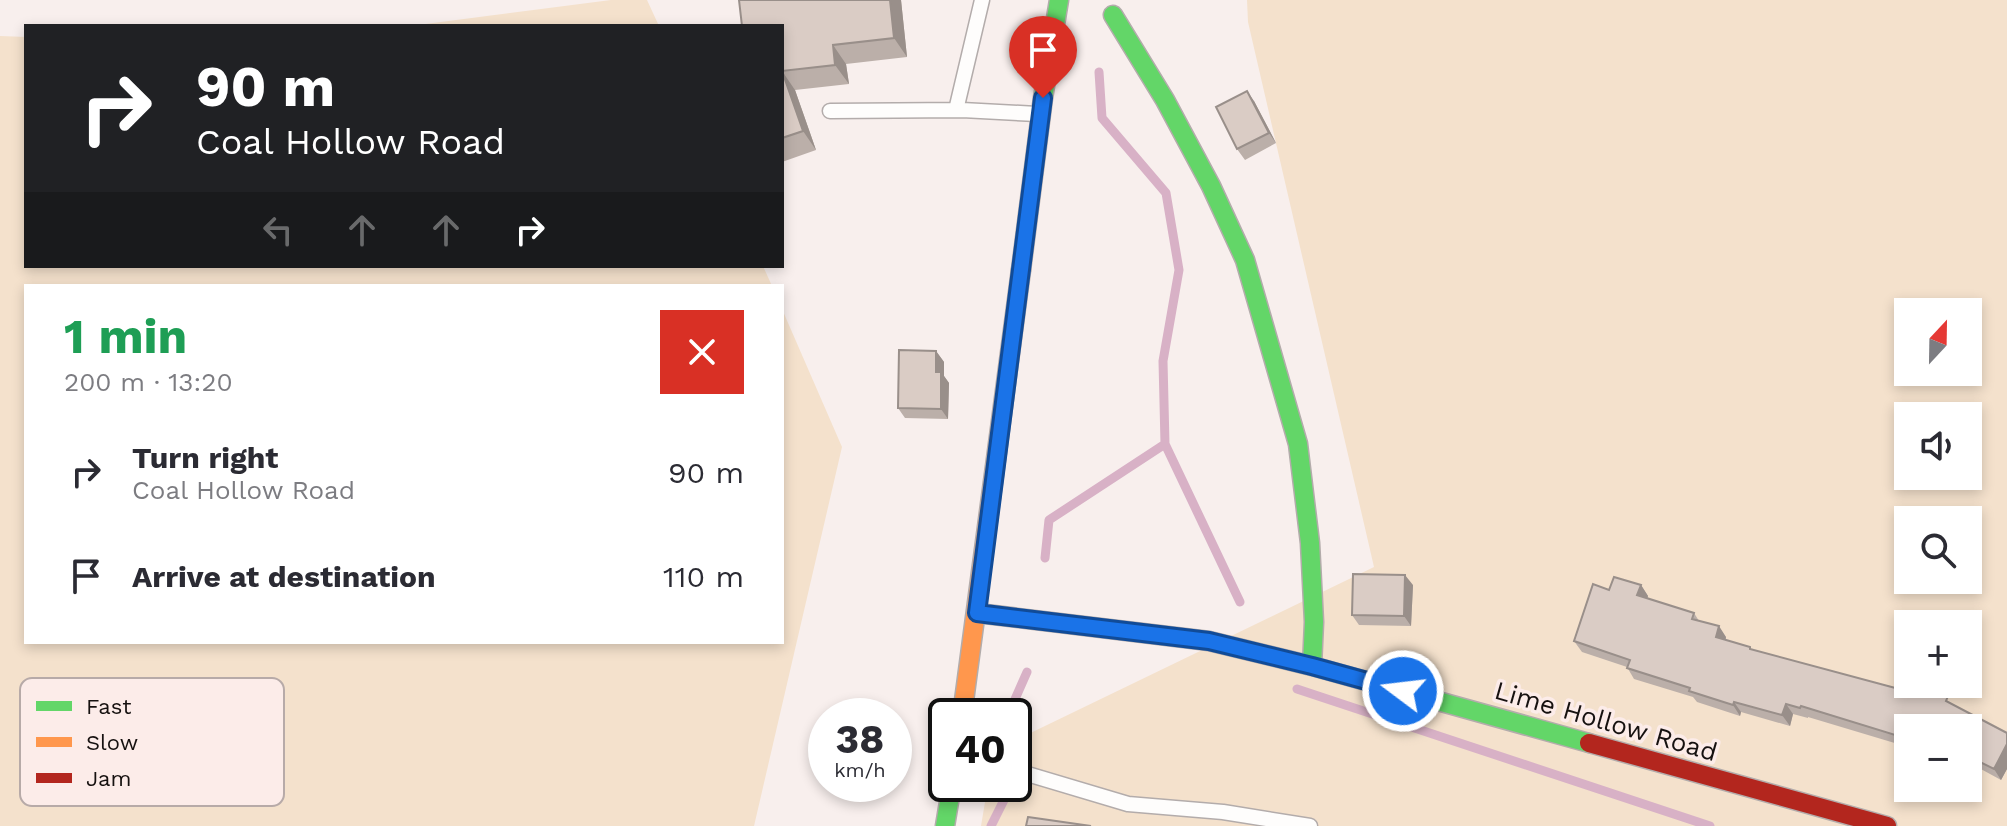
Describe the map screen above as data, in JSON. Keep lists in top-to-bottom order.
{
  "streets": {
    "street": ["Lime Hollow Road"]
  },
  "legend": ["Fast", "Slow", "Jam"],
  "north": "top",
  "page": {
    "turn": ["90 m", "Coal Hollow Road"],
    "heading": ["1 min", "200 m · 13:20"],
    "map_buttons": ["+", "−"],
    "list": [
      {
        "name": "Turn right",
        "note": "Coal Hollow Road",
        "value": "90 m"
      },
      {
        "name": "Arrive at destination",
        "value": "110 m"
      }
    ],
    "speed": "38 km/h",
    "limit": "40"
  }
}
